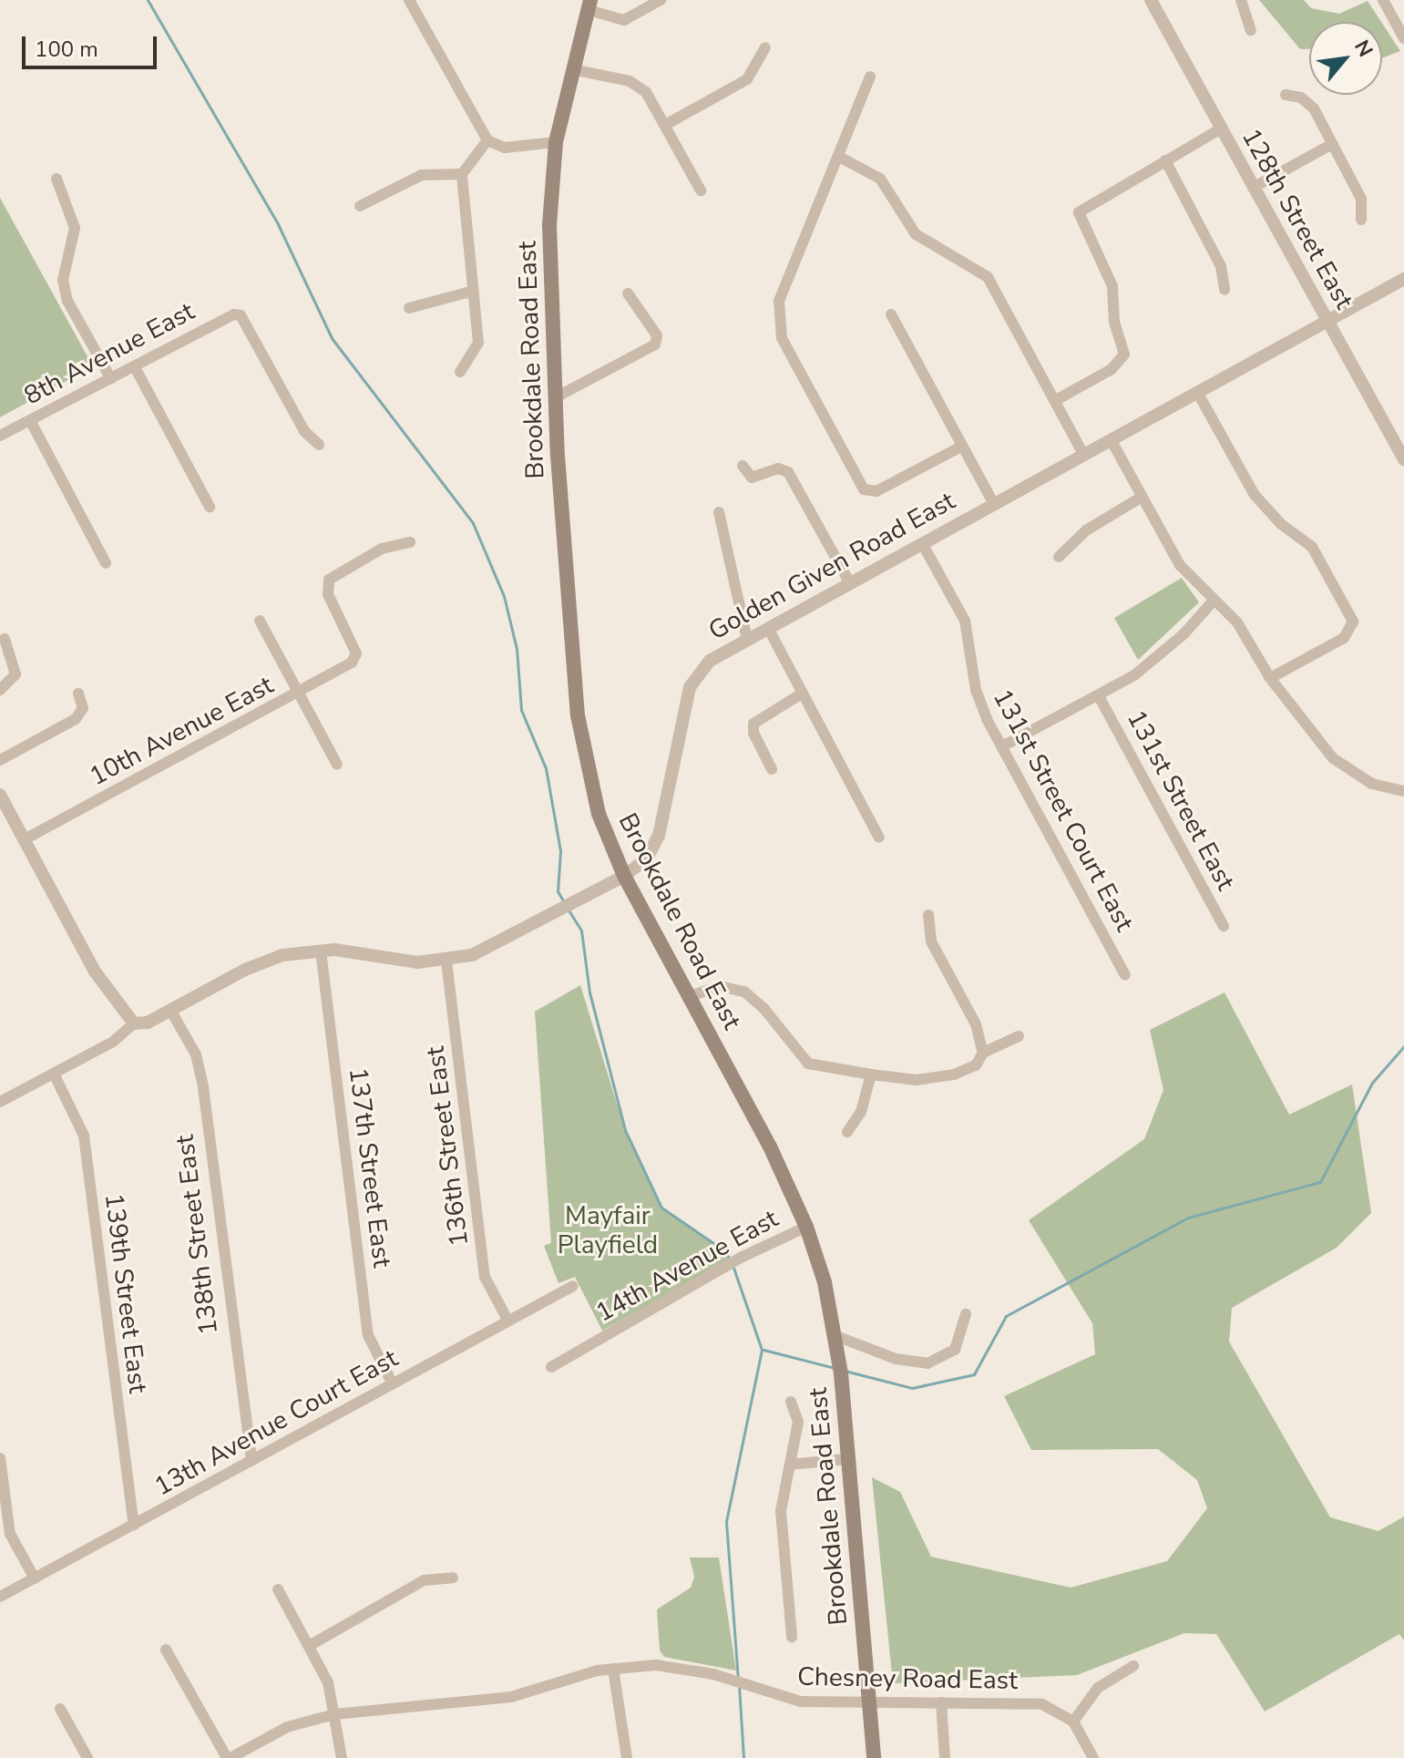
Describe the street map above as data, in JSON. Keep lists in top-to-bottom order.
{
  "streets": {
    "main road": ["Brookdale Road East"],
    "street": [
      "128th Street East",
      "8th Avenue East",
      "Golden Given Road East",
      "10th Avenue East",
      "131st Street East",
      "131st Street Court East",
      "136th Street East",
      "137th Street East",
      "138th Street East",
      "14th Avenue East",
      "139th Street East",
      "13th Avenue Court East",
      "Chesney Road East"
    ]
  },
  "crossings": [
    ["128th Street East", "Golden Given Road East"],
    ["Brookdale Road East", "Golden Given Road East"],
    ["Brookdale Road East", "14th Avenue East"],
    ["Brookdale Road East", "Chesney Road East"],
    ["Golden Given Road East", "131st Street Court East"],
    ["Golden Given Road East", "136th Street East"],
    ["Golden Given Road East", "137th Street East"],
    ["Golden Given Road East", "138th Street East"],
    ["Golden Given Road East", "139th Street East"],
    ["136th Street East", "13th Avenue Court East"],
    ["137th Street East", "13th Avenue Court East"],
    ["138th Street East", "13th Avenue Court East"],
    ["139th Street East", "13th Avenue Court East"]
  ],
  "parks": ["Mayfair Playfield"],
  "scale_bar": "100 m",
  "north": "top right"
}
